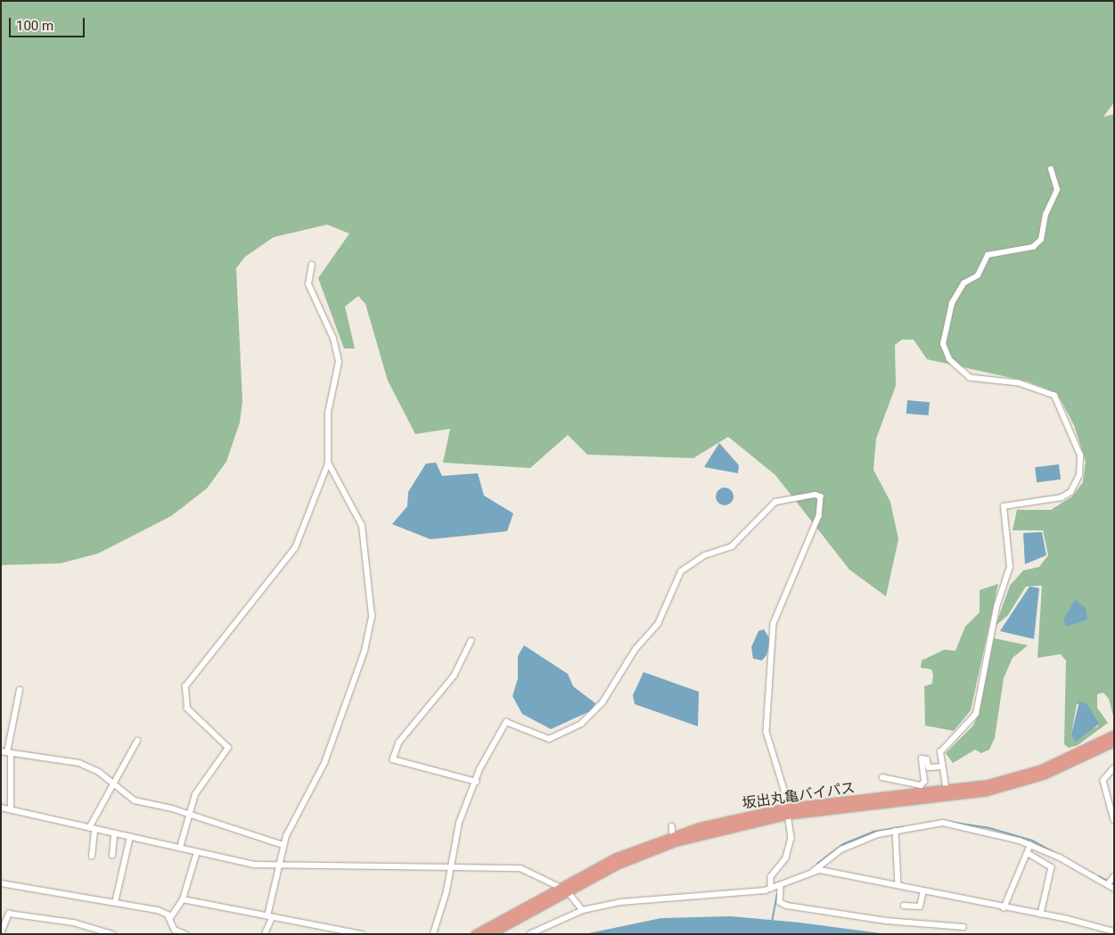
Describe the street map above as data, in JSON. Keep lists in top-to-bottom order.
{
  "streets": {
    "highway": ["坂出丸亀バイパス"]
  },
  "scale_bar": "100 m"
}
